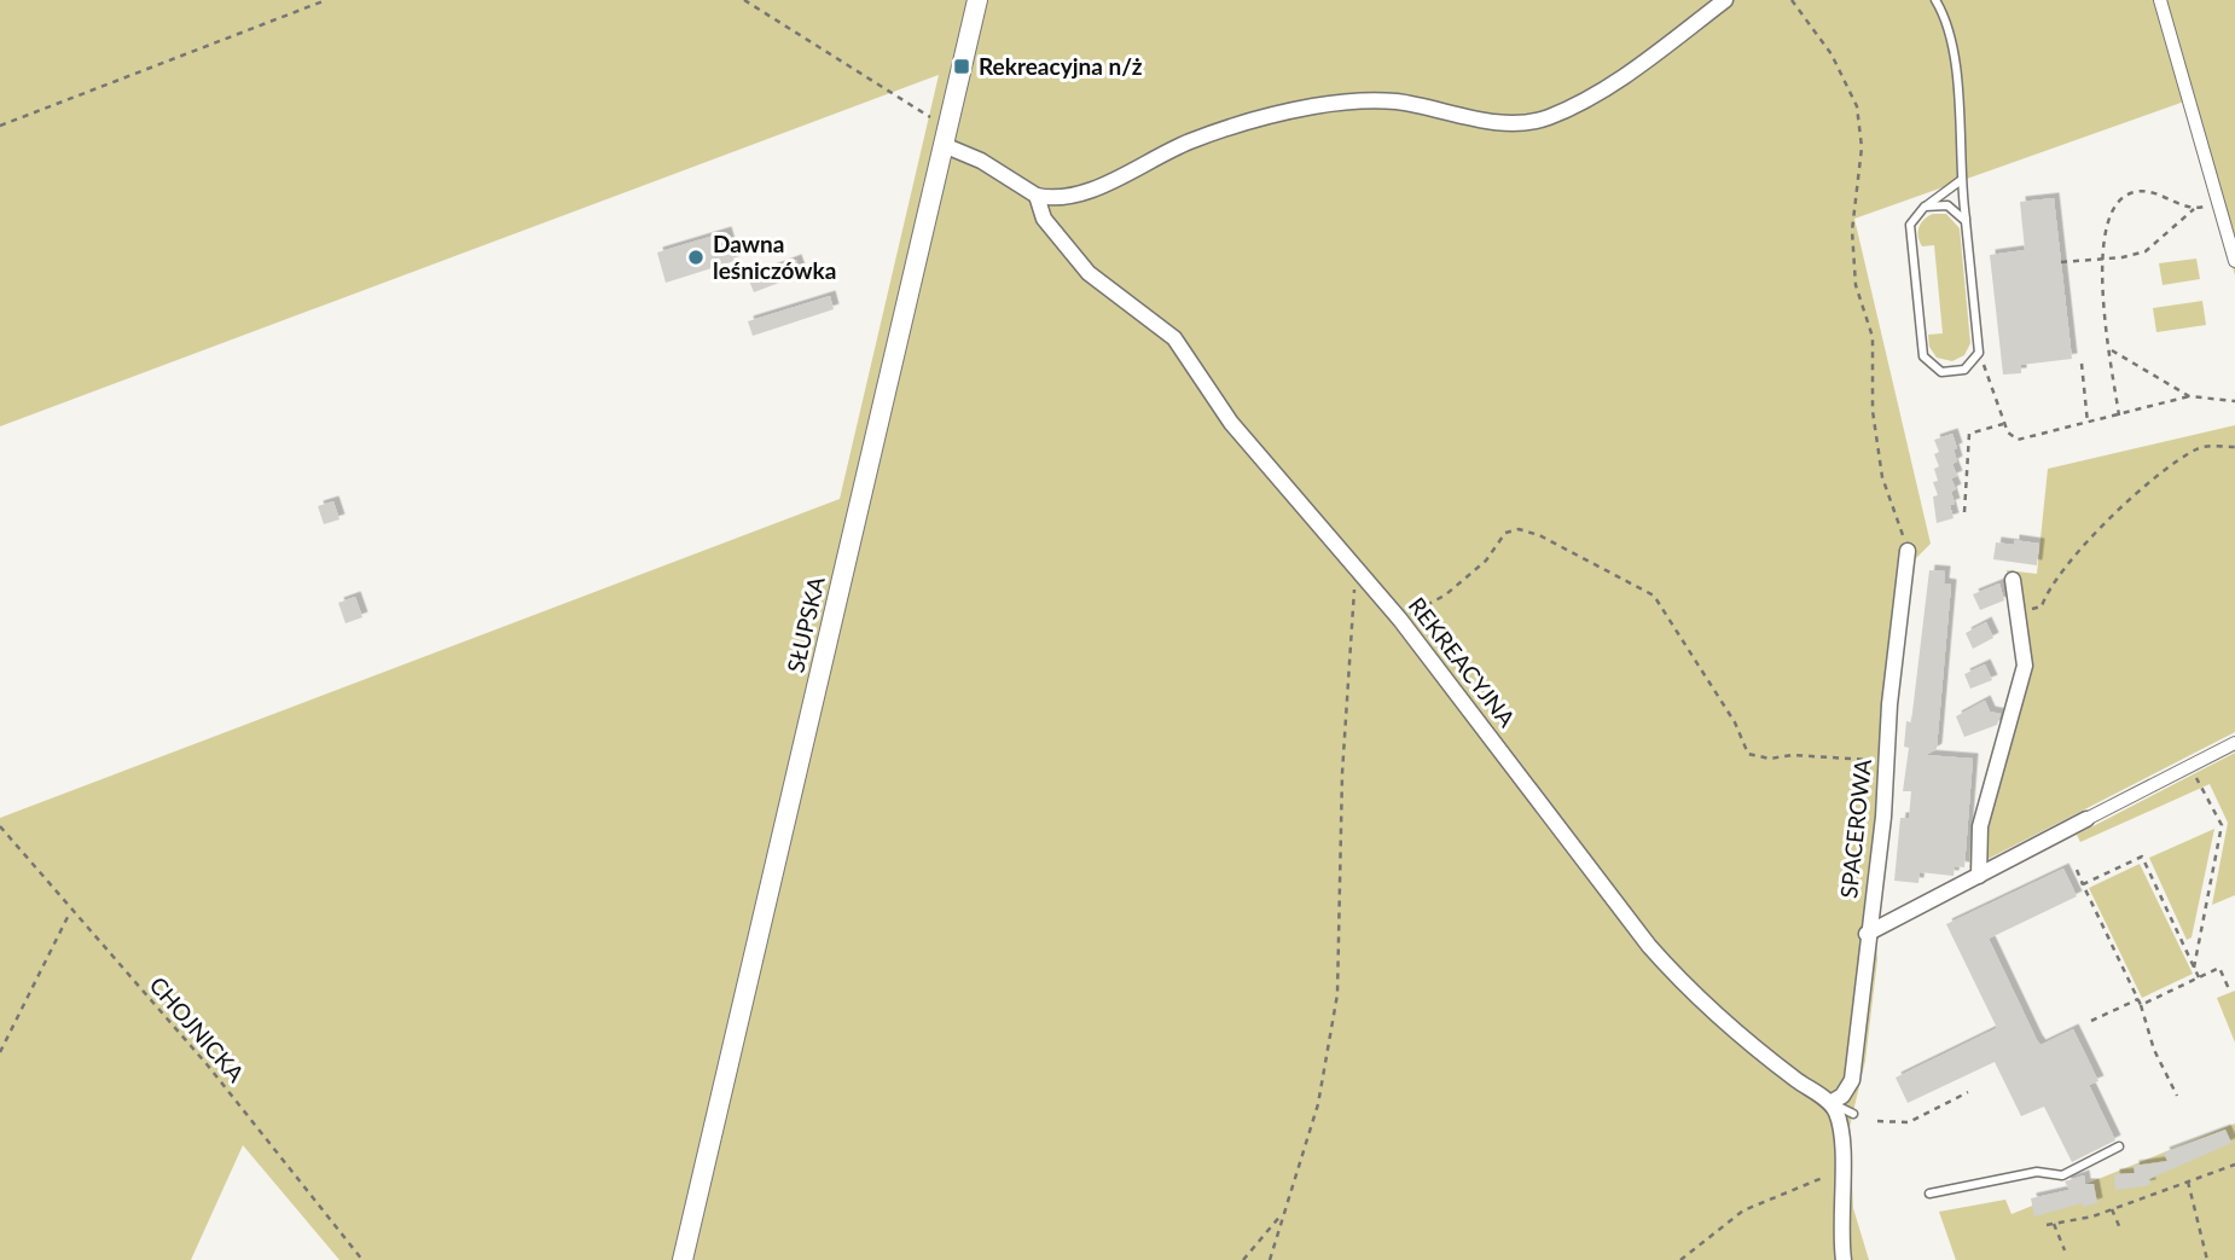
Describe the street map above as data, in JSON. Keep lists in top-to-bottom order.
{
  "streets": {
    "street": ["SŁUPSKA", "REKREACYJNA", "SPACEROWA"],
    "path": ["CHOJNICKA"]
  },
  "crossings": [
    ["REKREACYJNA", "SPACEROWA"]
  ],
  "places": {
    "transit": ["Rekreacyjna n/ż"],
    "other": ["Dawna leśniczówka"]
  }
}
